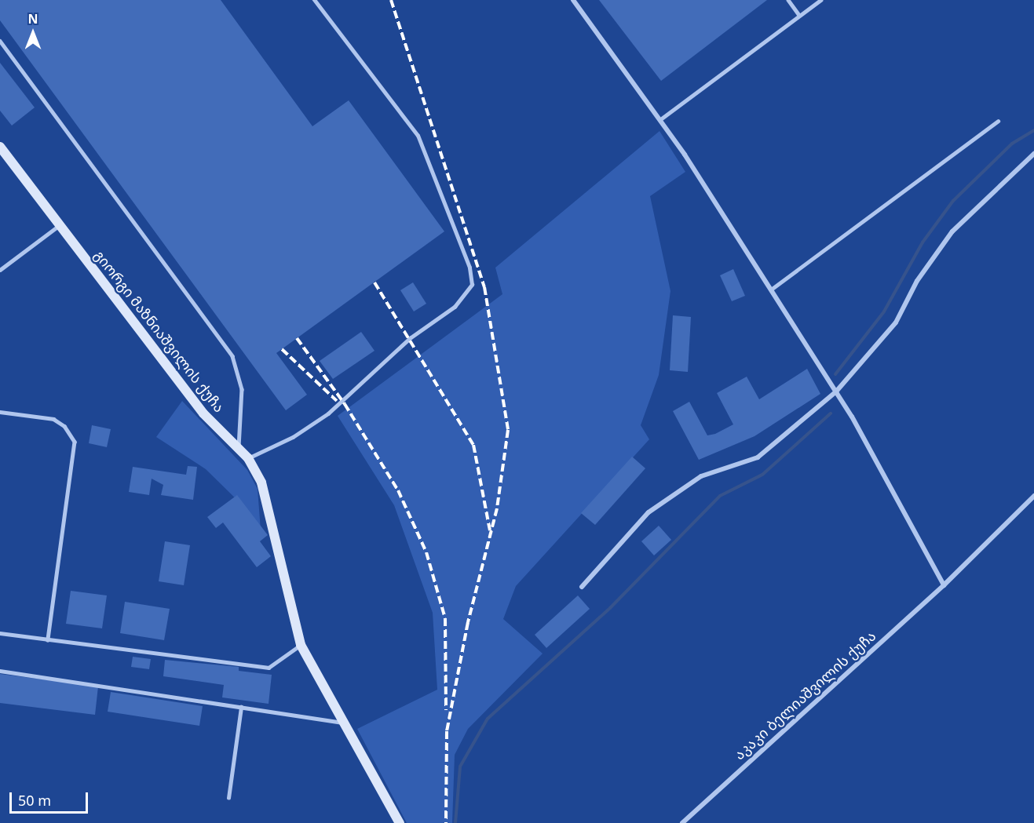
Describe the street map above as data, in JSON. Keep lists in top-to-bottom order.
{
  "streets": {
    "street": ["გიორგი მაზნიაშვილის ქუჩა", "აკაკი ბელიაშვილის ქუჩა"]
  },
  "scale_bar": "50 m",
  "north": "top"
}
